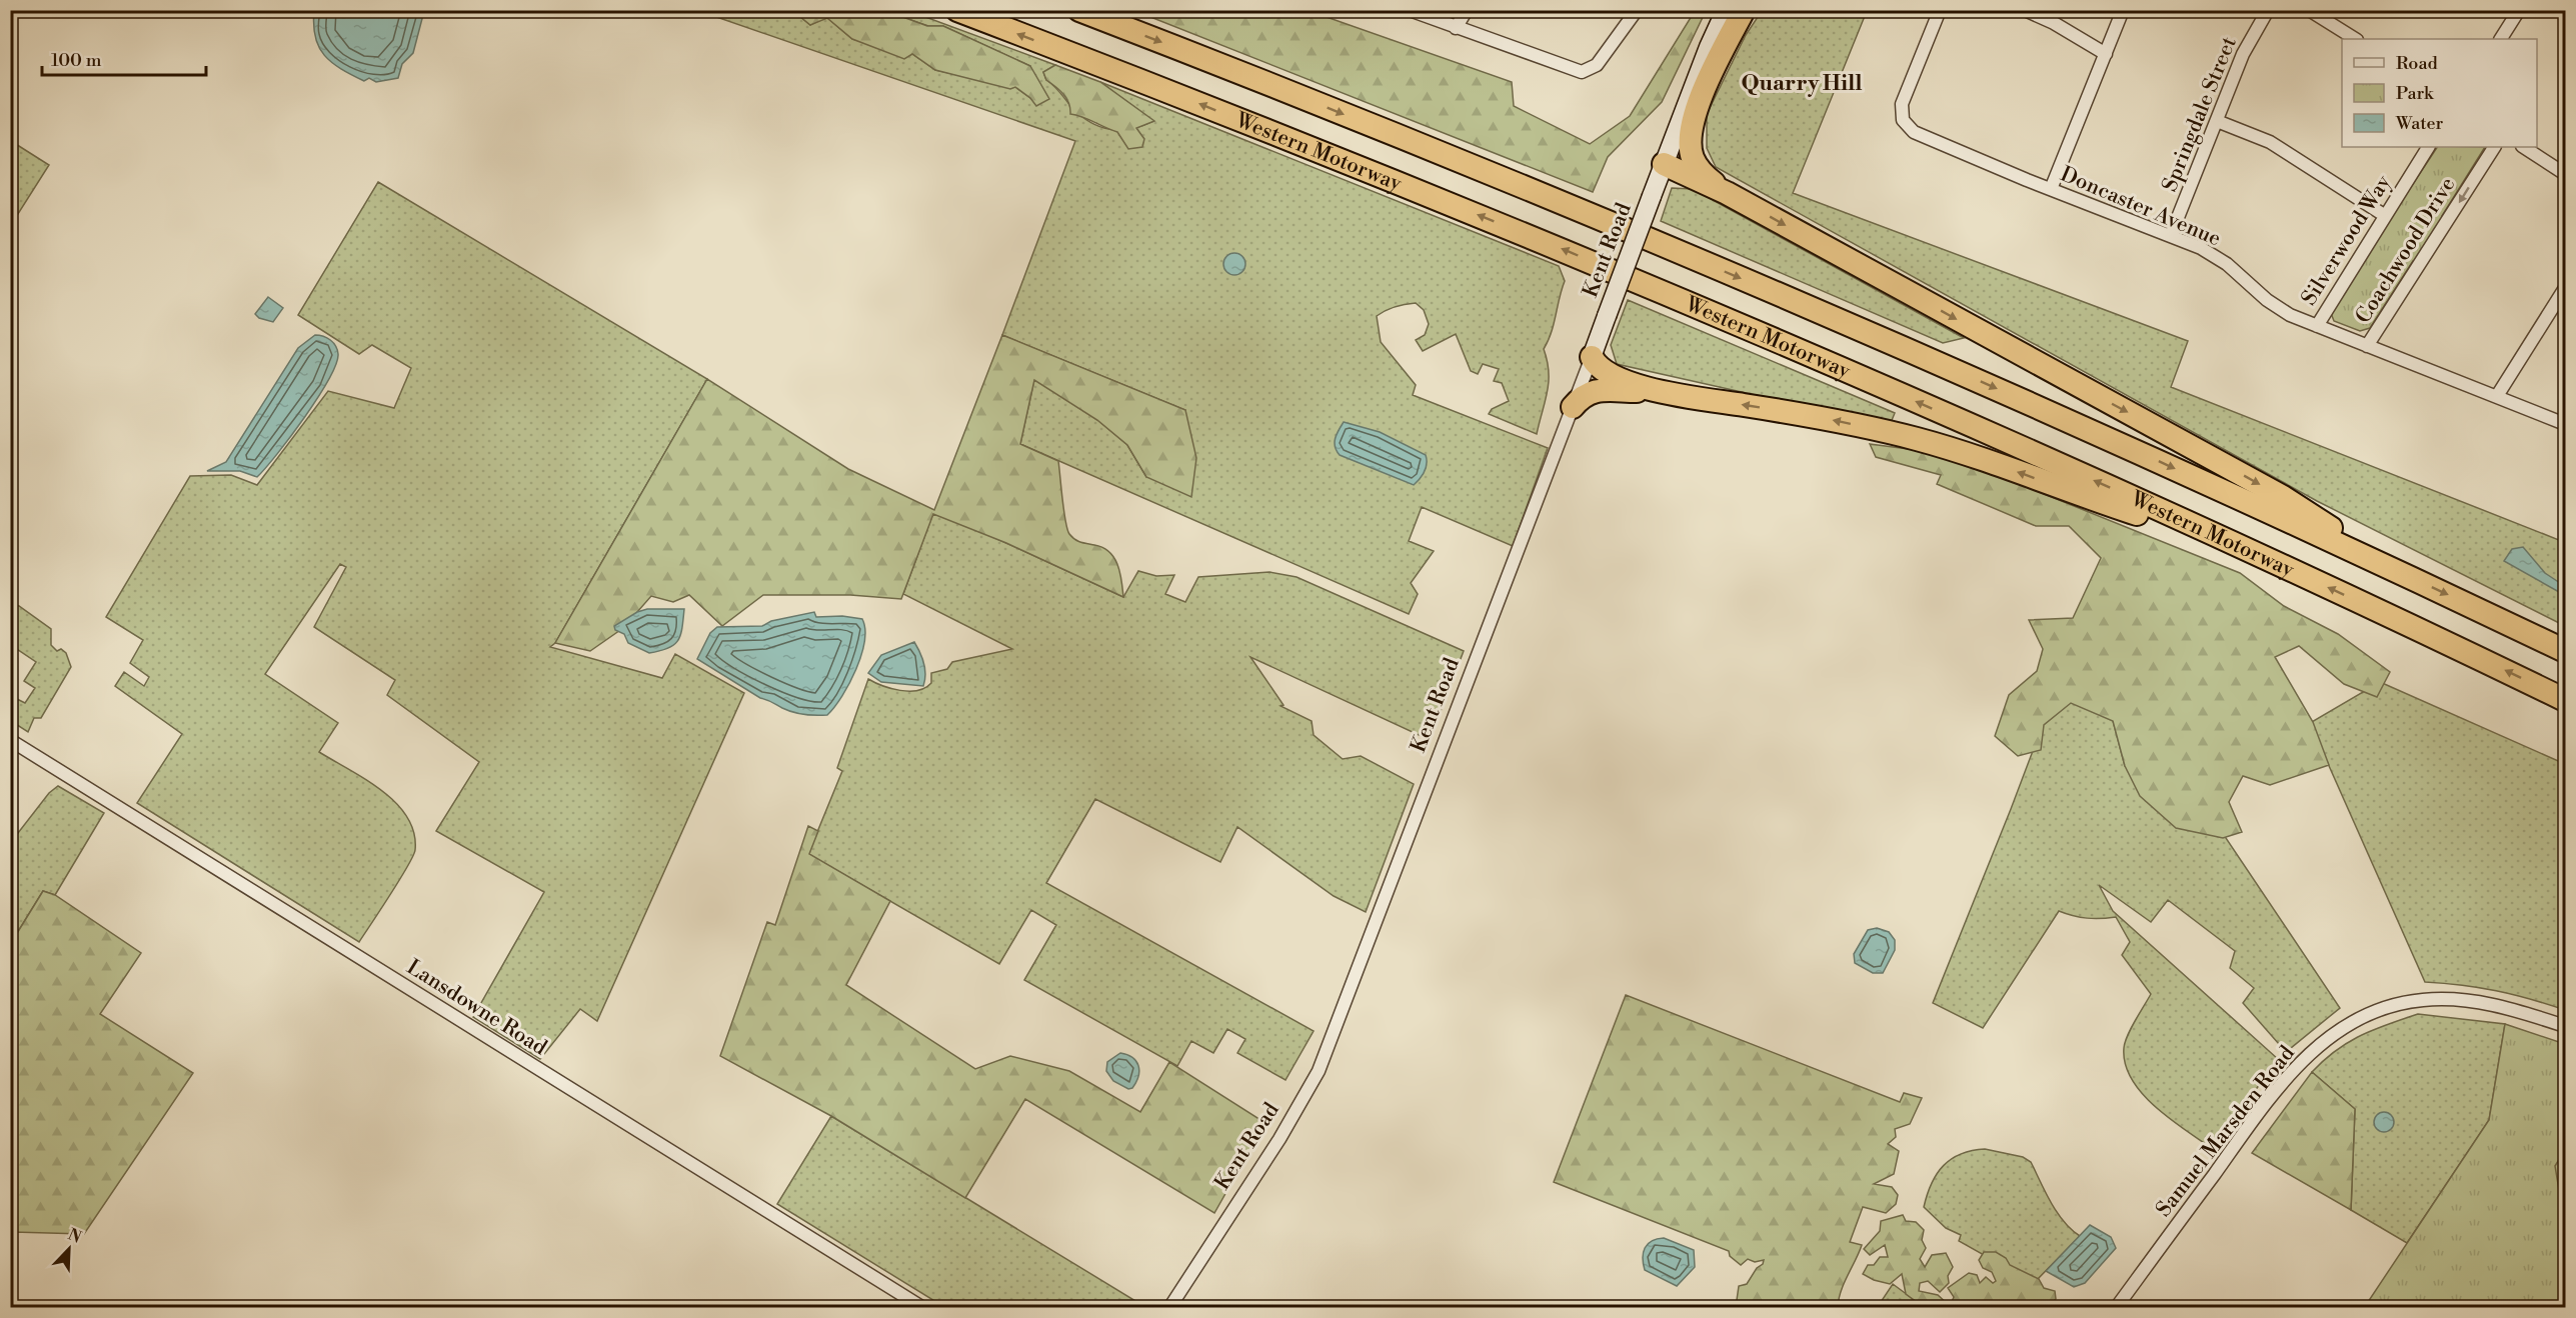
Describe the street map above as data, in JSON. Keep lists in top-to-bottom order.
{
  "streets": {
    "highway": ["Western Motorway"],
    "main road": ["Kent Road"],
    "street": [
      "Springdale Street",
      "Doncaster Avenue",
      "Silverwood Way",
      "Coachwood Drive",
      "Lansdowne Road",
      "Samuel Marsden Road"
    ]
  },
  "crossings": [
    ["Springdale Street", "Doncaster Avenue"],
    ["Doncaster Avenue", "Silverwood Way"],
    ["Doncaster Avenue", "Coachwood Drive"]
  ],
  "one_way": ["Coachwood Drive"],
  "districts": ["Quarry Hill"],
  "legend": ["Road", "Park", "Water"],
  "scale_bar": "100 m",
  "north": "top right"
}
